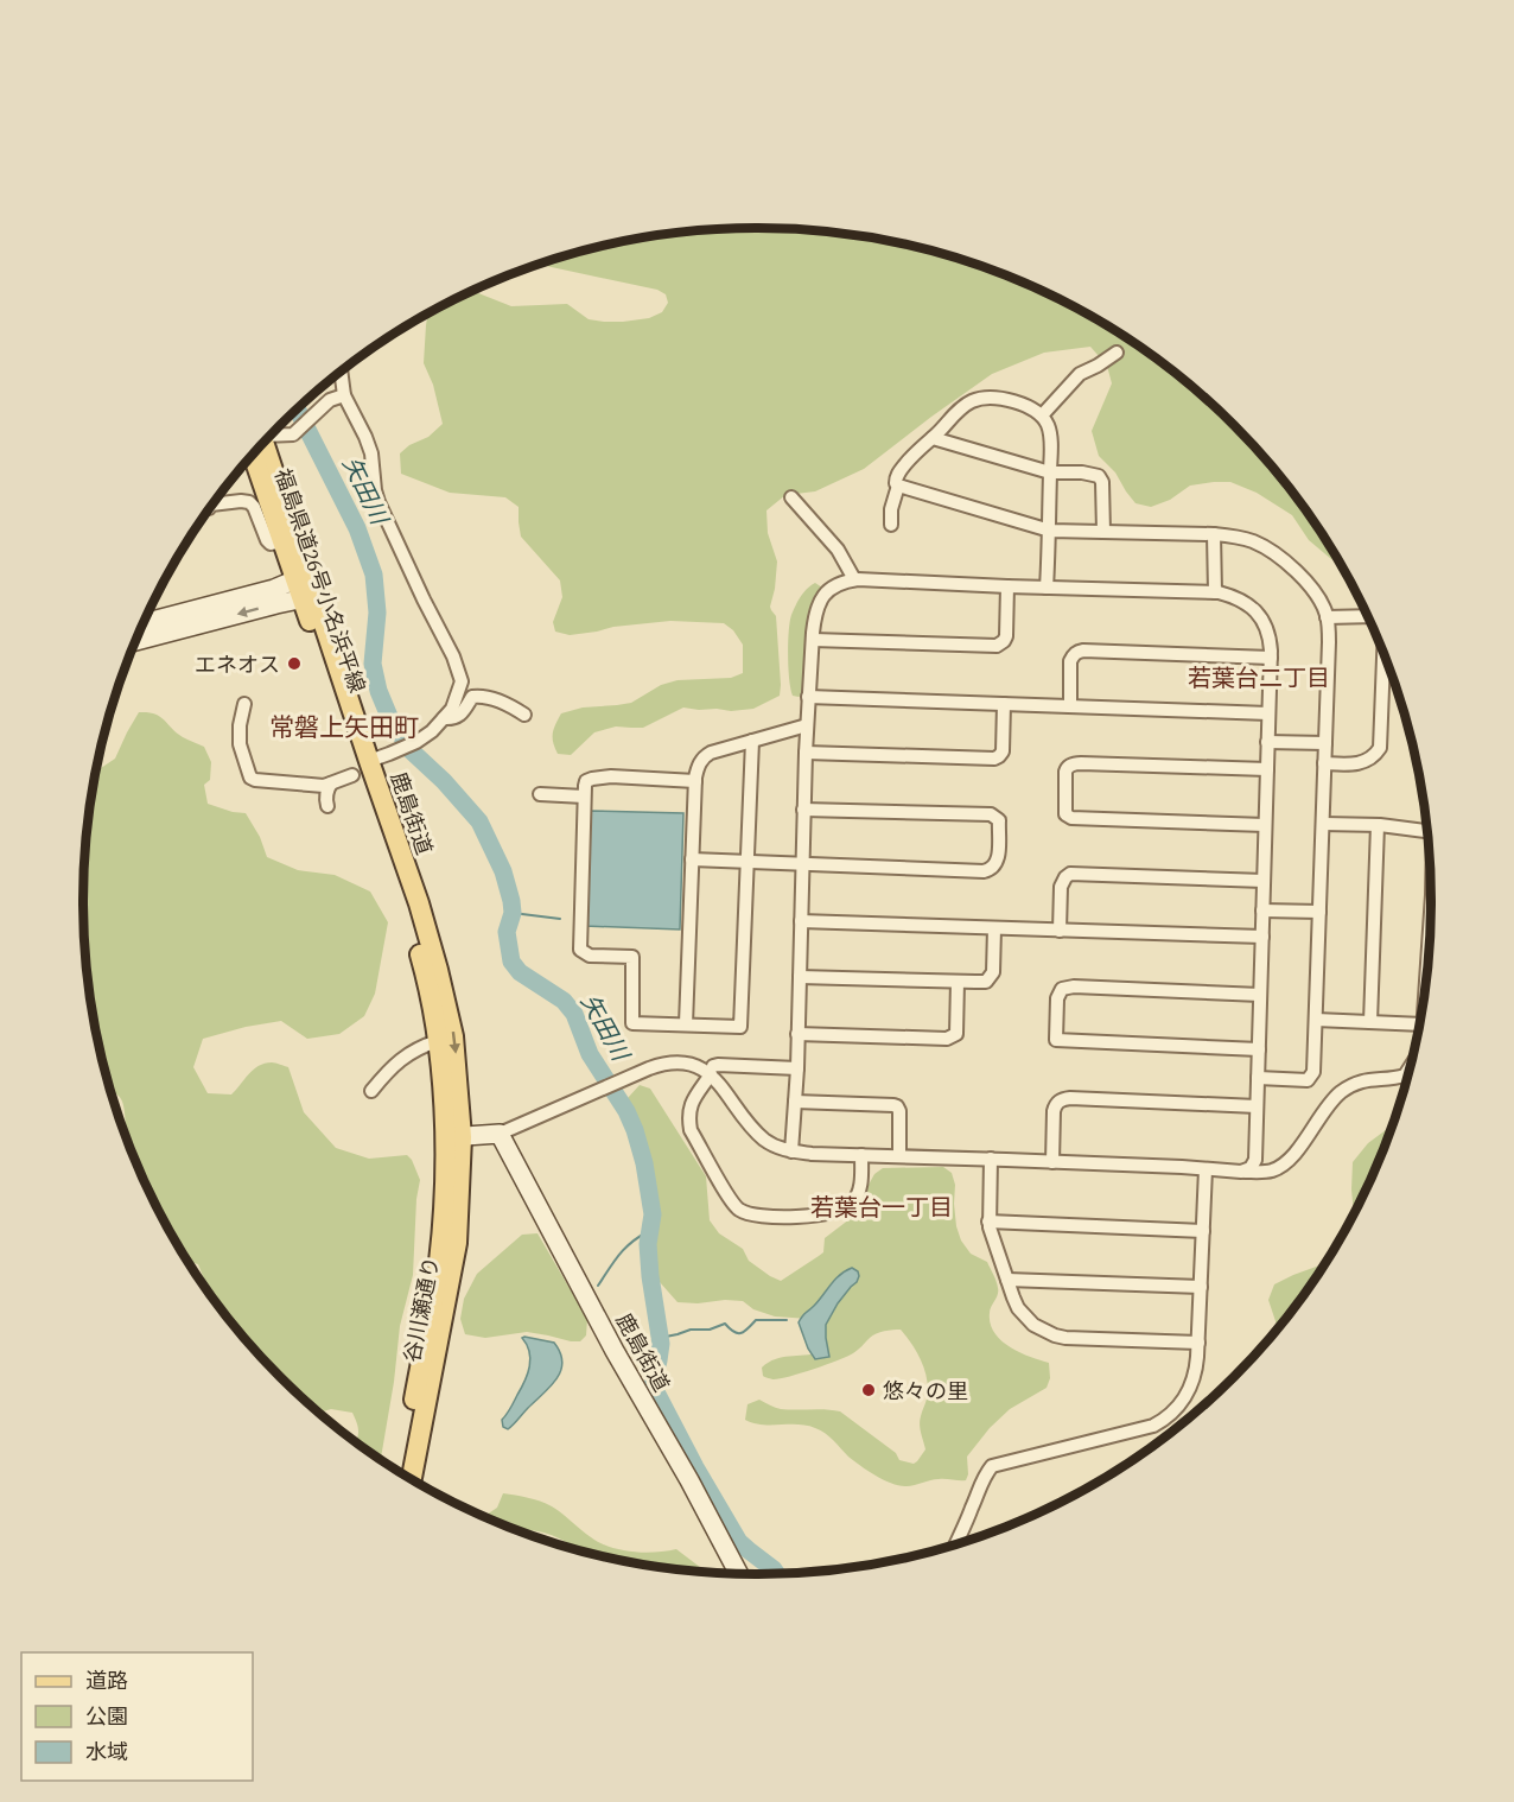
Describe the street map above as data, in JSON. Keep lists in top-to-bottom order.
{
  "streets": {
    "main road": ["福島県道26号小名浜平線", "鹿島街道", "谷川瀬通り"]
  },
  "crossings": [
    ["福島県道26号小名浜平線", "鹿島街道"],
    ["福島県道26号小名浜平線", "谷川瀬通り"],
    ["鹿島街道", "谷川瀬通り"]
  ],
  "one_way": ["鹿島街道"],
  "districts": ["若葉台二丁目", "常磐上矢田町", "若葉台一丁目"],
  "water": ["矢田川"],
  "places": ["エネオス", "悠々の里"],
  "legend": ["道路", "公園", "水域"]
}
